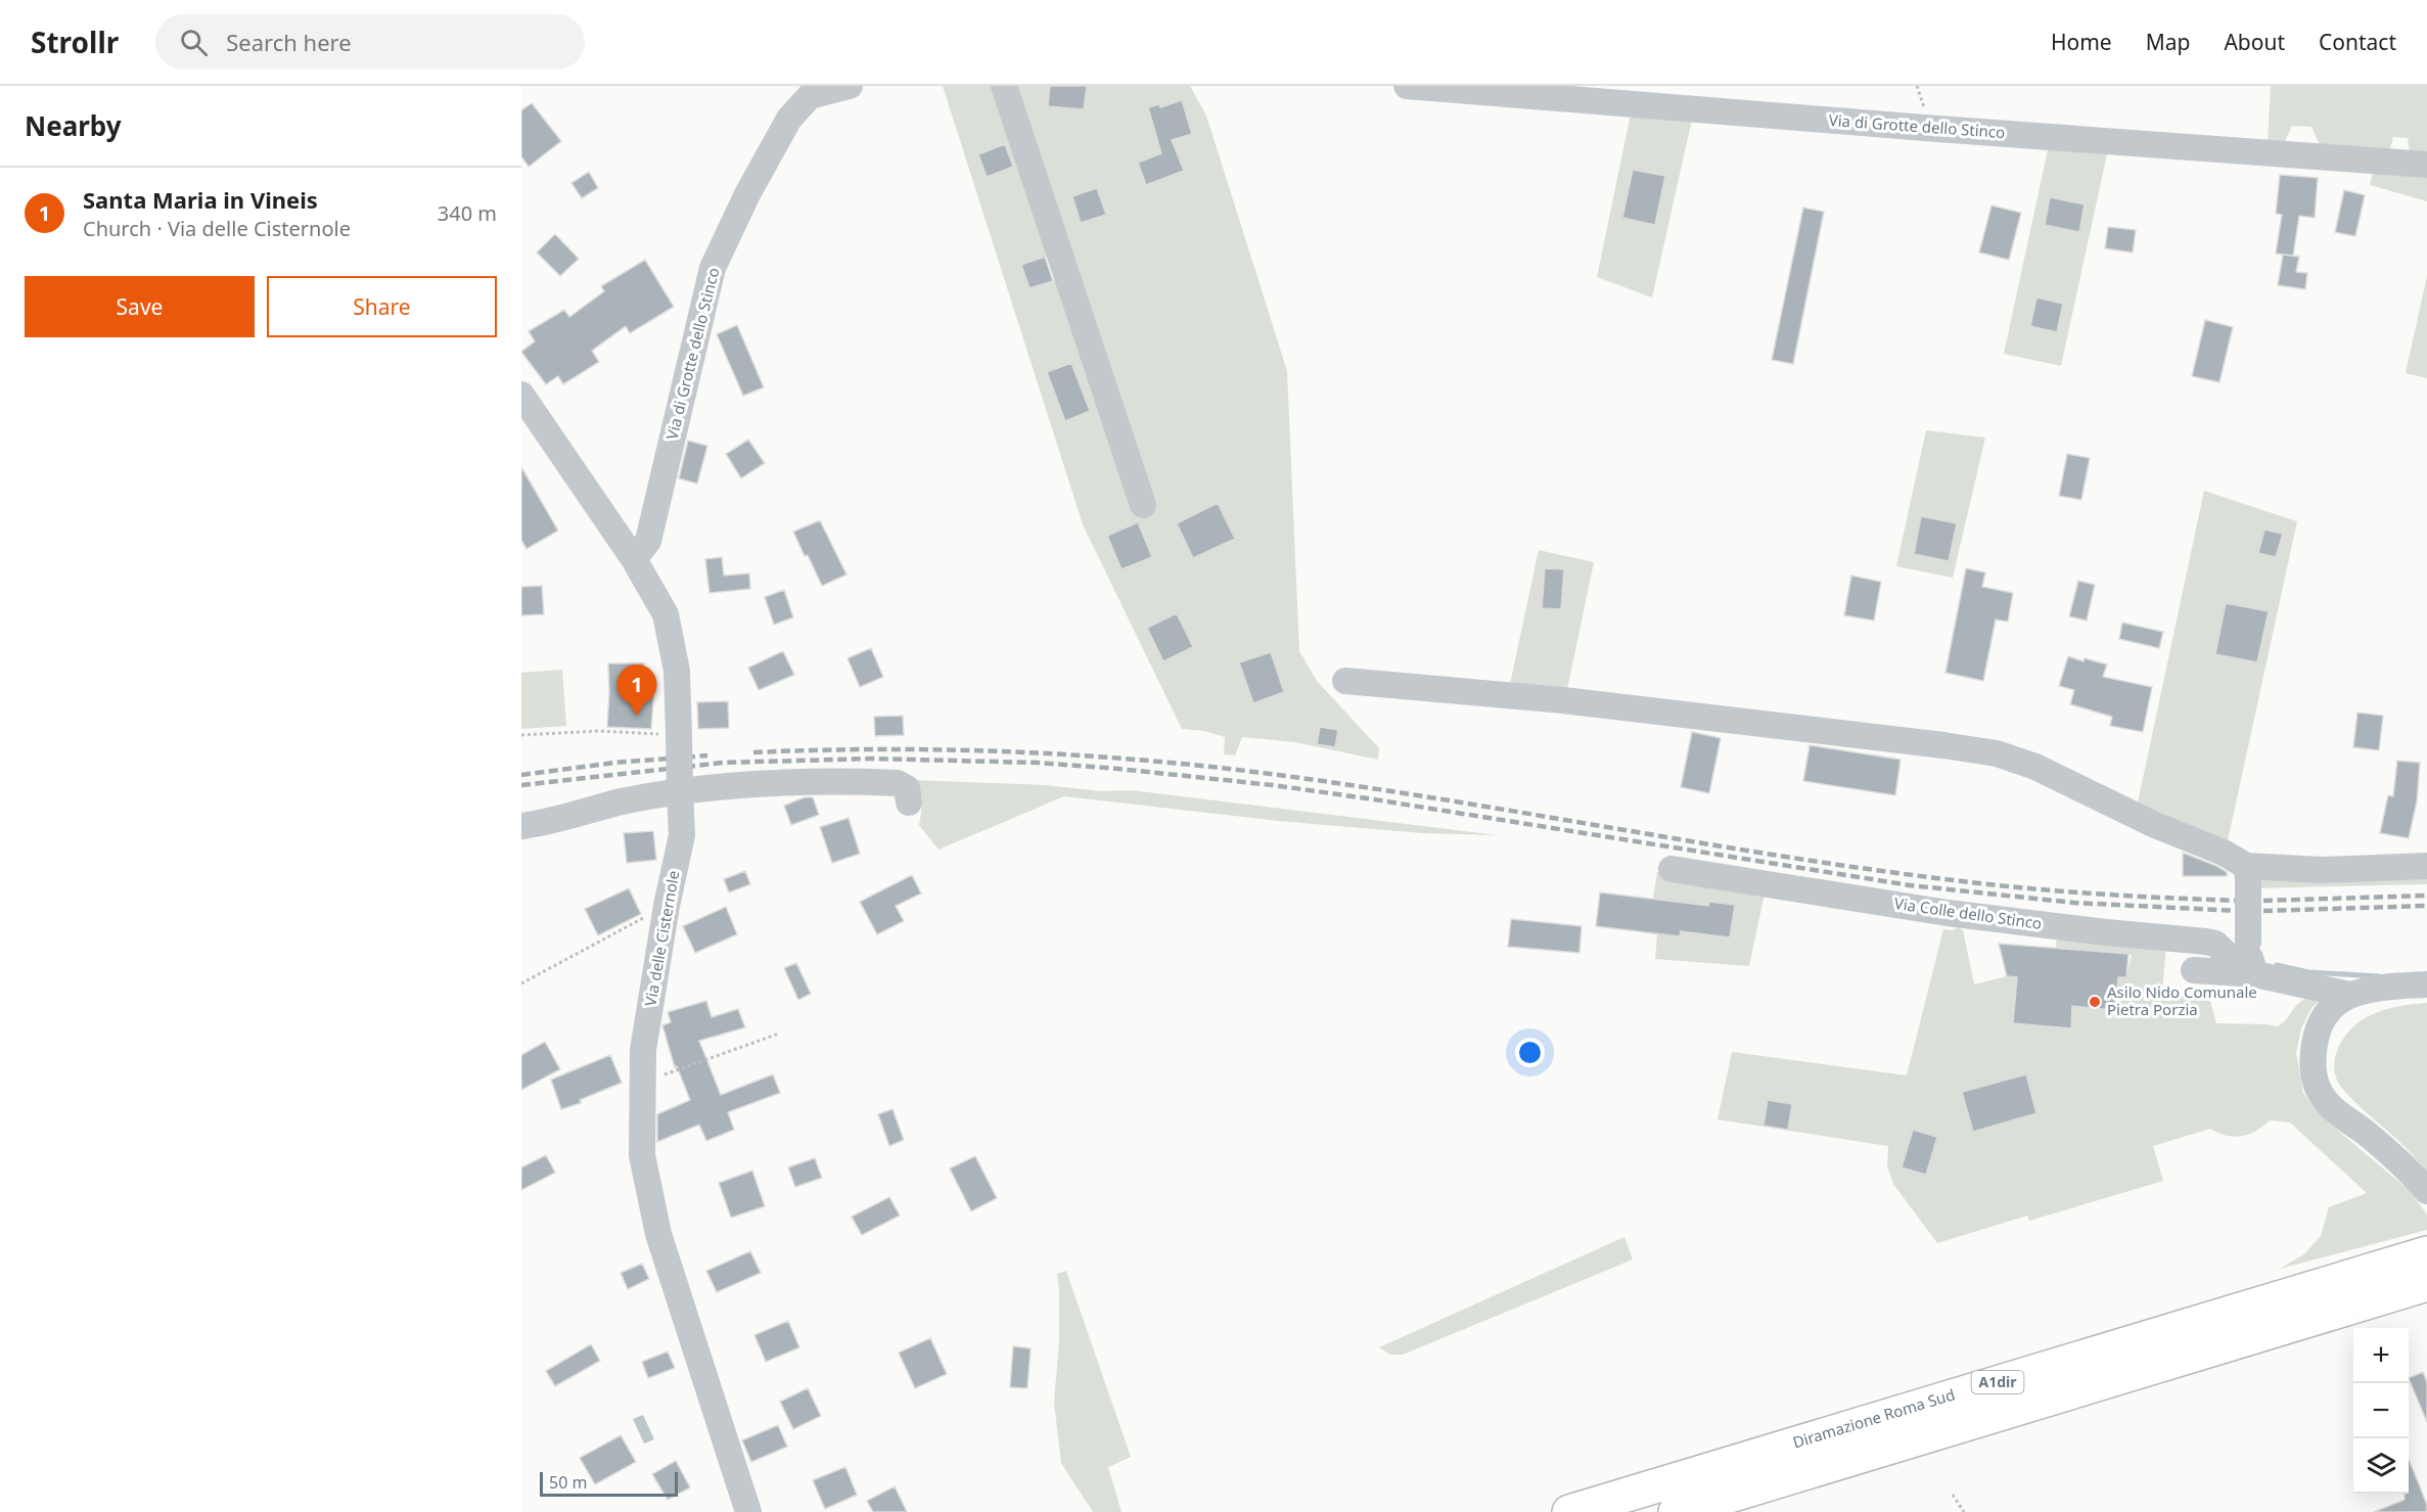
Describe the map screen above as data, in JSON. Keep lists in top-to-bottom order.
{
  "streets": {
    "highway": ["A1dir", "Diramazione Roma Sud"],
    "street": ["Via di Grotte dello Stinco", "Via Colle dello Stinco", "Via delle Cisternole"]
  },
  "crossings": [
    ["Via di Grotte dello Stinco", "Via delle Cisternole"]
  ],
  "places": ["Asilo Nido Comunale Pietra Porzia"],
  "scale_bar": "50 m",
  "page": {
    "header": "Strollr",
    "search": "Search here",
    "nav": [
      "Home",
      "Map",
      "About",
      "Contact"
    ],
    "heading": "Nearby",
    "list": [
      {
        "mark": "1",
        "name": "Santa Maria in Vineis",
        "note": "Church · Via delle Cisternole",
        "value": "340 m"
      }
    ],
    "buttons": ["Save", "Share"],
    "pins": "1",
    "map_buttons": ["+", "−"],
    "scale": "50 m"
  }
}
